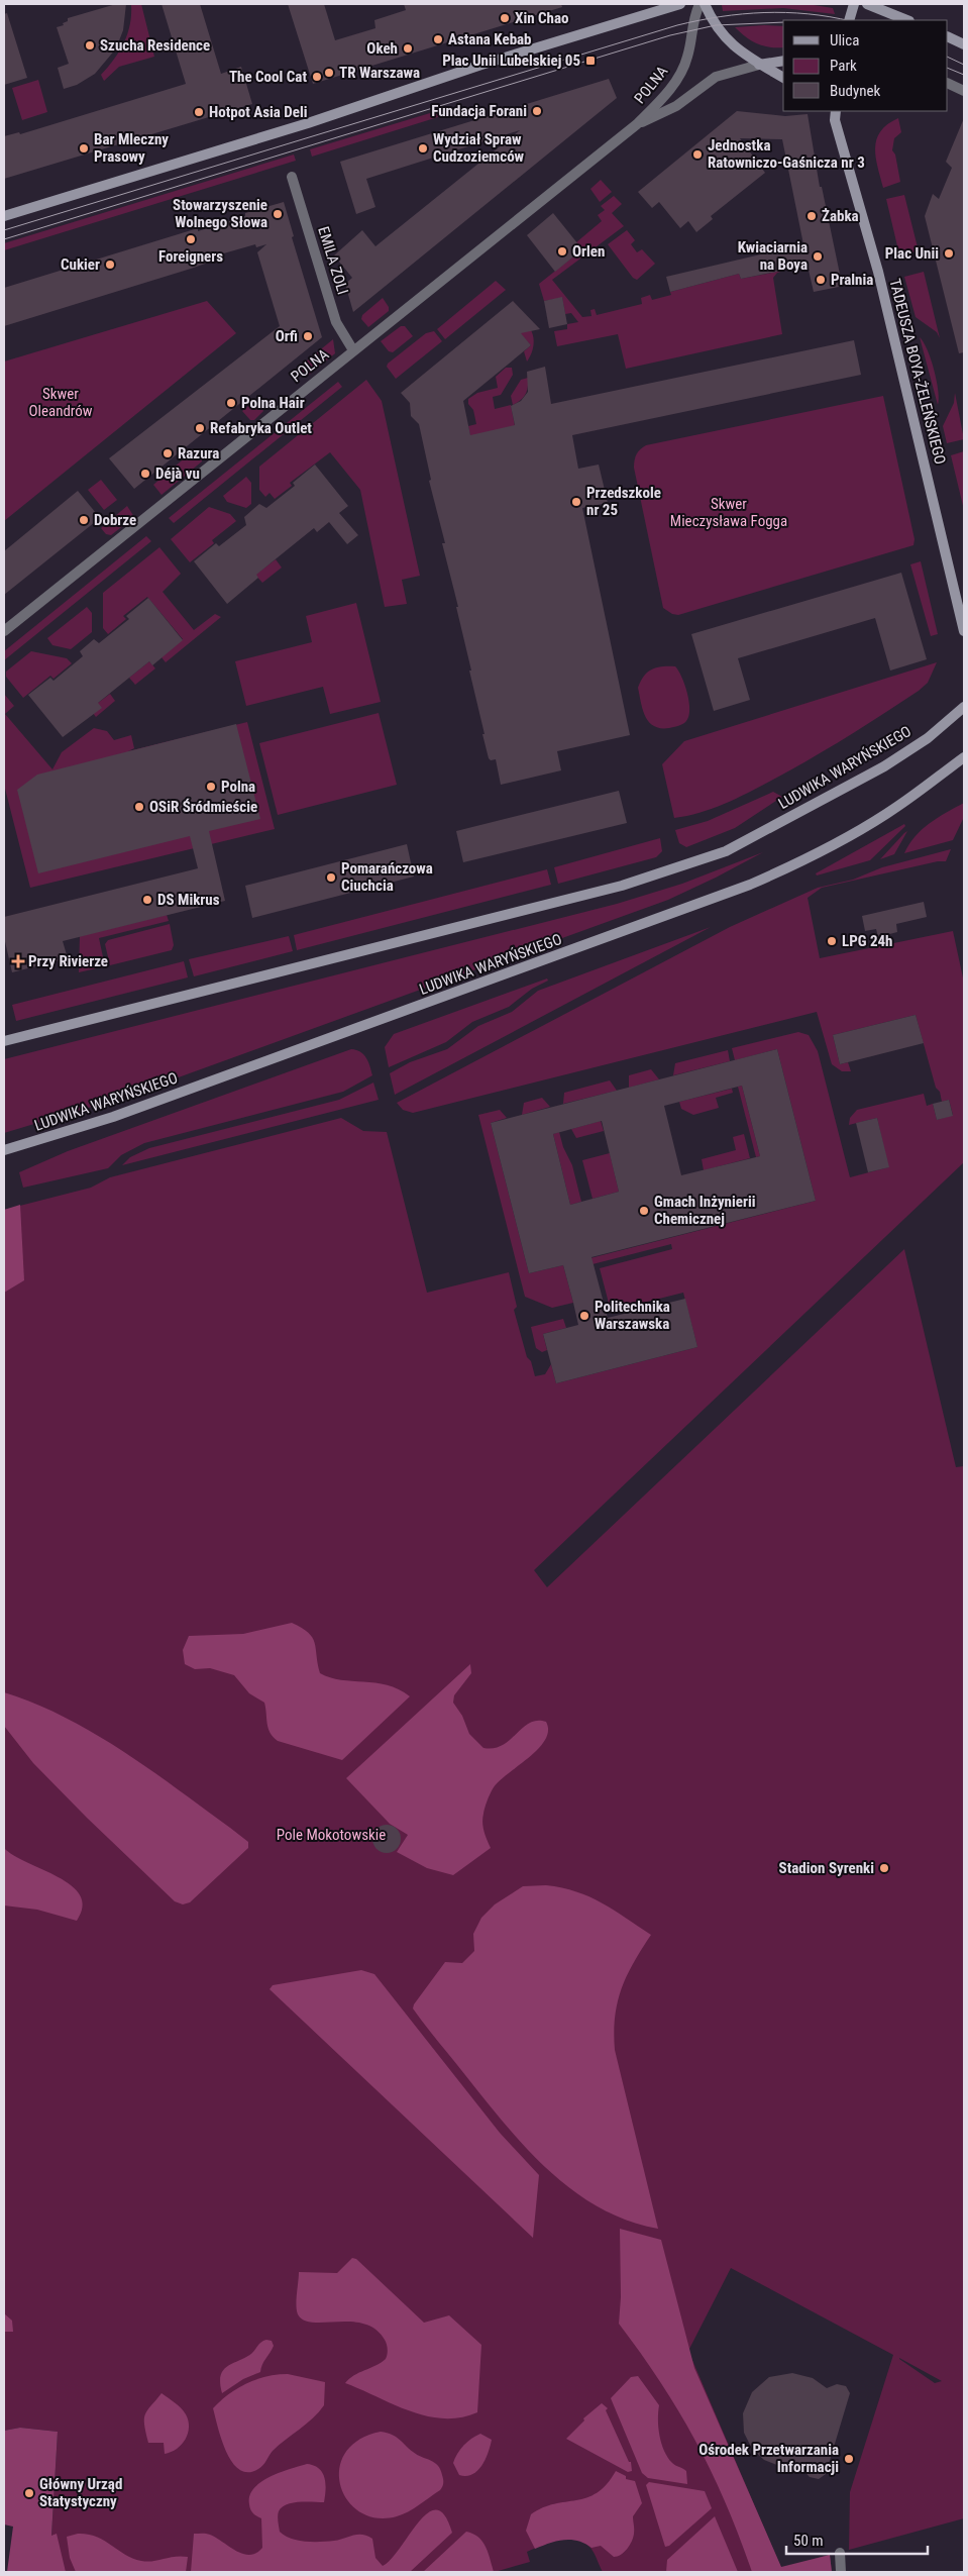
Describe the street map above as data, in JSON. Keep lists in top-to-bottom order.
{
  "streets": {
    "main road": ["TADEUSZA BOYA-ŻELEŃSKIEGO", "LUDWIKA WARYŃSKIEGO"],
    "street": ["POLNA", "EMILA ZOLI"]
  },
  "crossings": [
    ["POLNA", "EMILA ZOLI"]
  ],
  "parks": ["Skwer Oleandrów", "Skwer Mieczysława Fogga", "Pole Mokotowskie"],
  "places": {
    "other": [
      "Xin Chao",
      "Astana Kebab",
      "Szucha Residence",
      "Okeh",
      "TR Warszawa",
      "The Cool Cat",
      "Fundacja Forani",
      "Hotpot Asia Deli",
      "Bar Mleczny Prasowy",
      "Wydział Spraw Cudzoziemców",
      "Jednostka Ratowniczo-Gaśnicza nr 3",
      "Stowarzyszenie Wolnego Słowa",
      "Żabka",
      "Foreigners",
      "Orlen",
      "Plac Unii",
      "Kwiaciarnia na Boya",
      "Cukier",
      "Pralnia",
      "Orfi",
      "Polna Hair",
      "Refabryka Outlet",
      "Razura",
      "Déjà vu",
      "Przedszkole nr 25",
      "Dobrze",
      "Polna",
      "OSiR Śródmieście",
      "Pomarańczowa Ciuchcia",
      "DS Mikrus",
      "LPG 24h",
      "Gmach Inżynierii Chemicznej",
      "Politechnika Warszawska",
      "Stadion Syrenki",
      "Ośrodek Przetwarzania Informacji",
      "Główny Urząd Statystyczny"
    ],
    "transit": ["Plac Unii Lubelskiej 05"],
    "health": ["Przy Rivierze"]
  },
  "legend": ["Ulica", "Park", "Budynek"],
  "scale_bar": "50 m"
}
